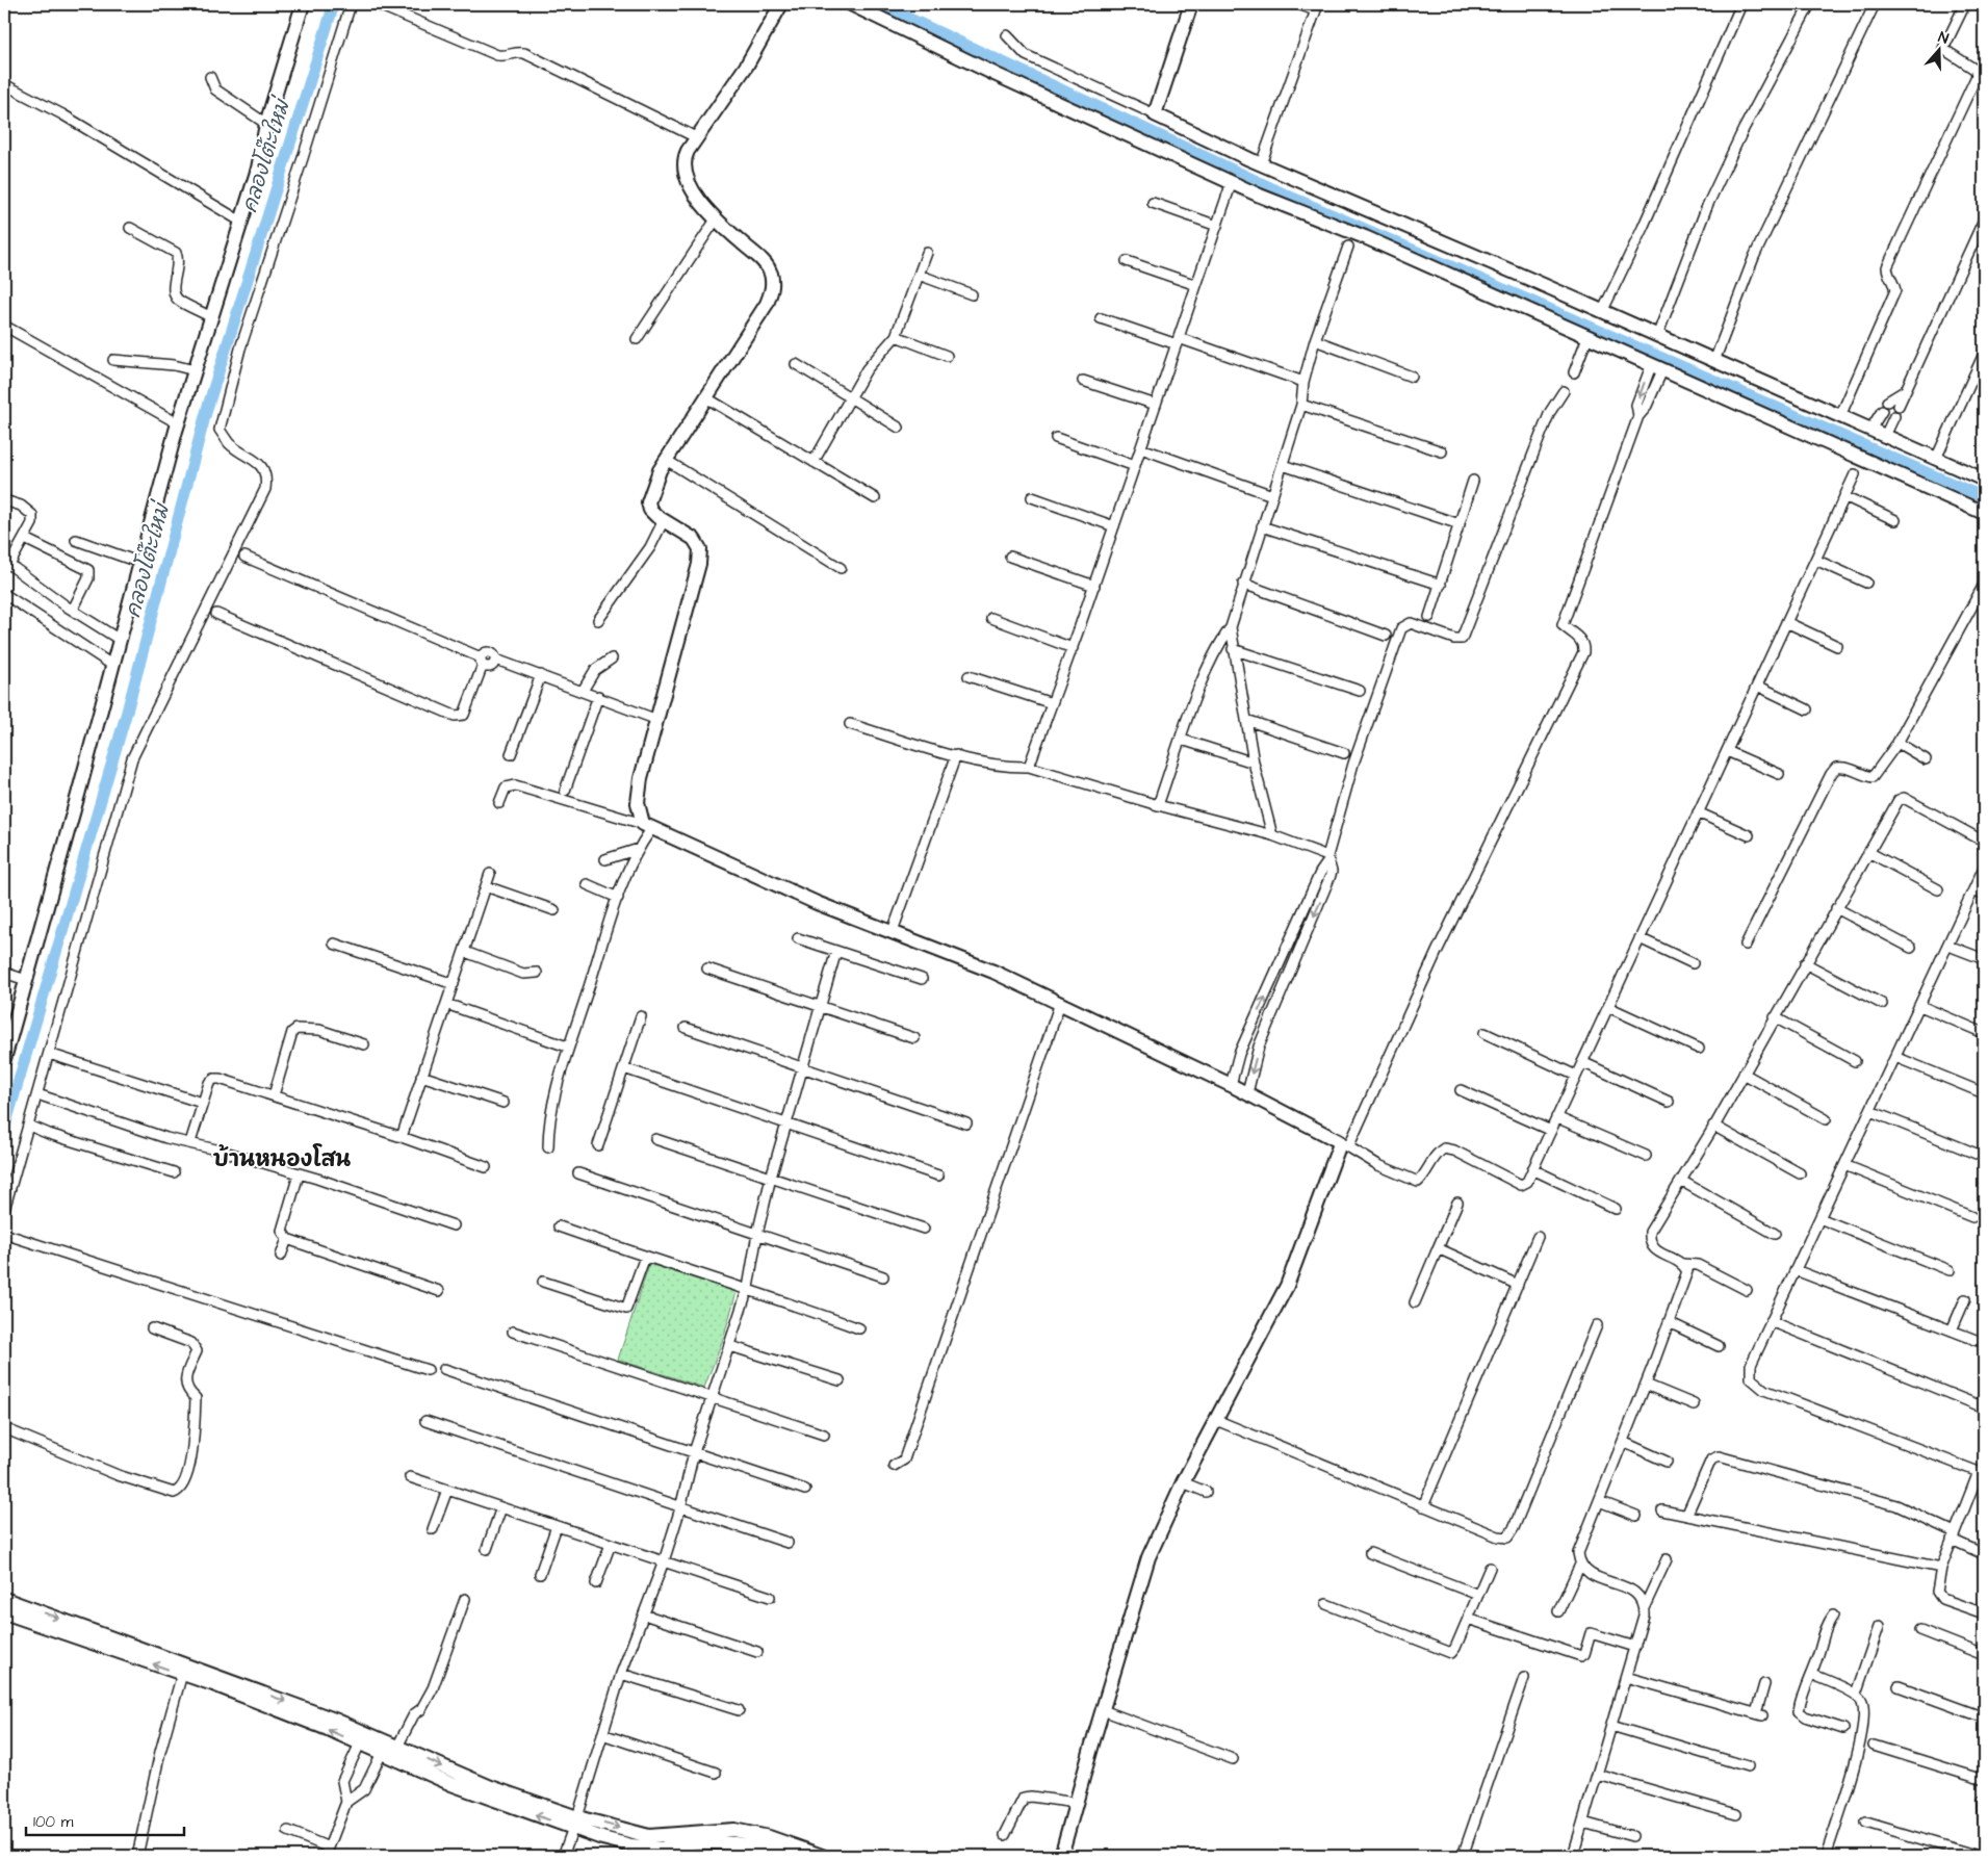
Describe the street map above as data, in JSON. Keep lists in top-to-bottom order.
{
  "districts": ["บ้านหนองโสน"],
  "water": ["คลองโต๊ะใหม่"],
  "scale_bar": "100 m",
  "north": "top"
}
